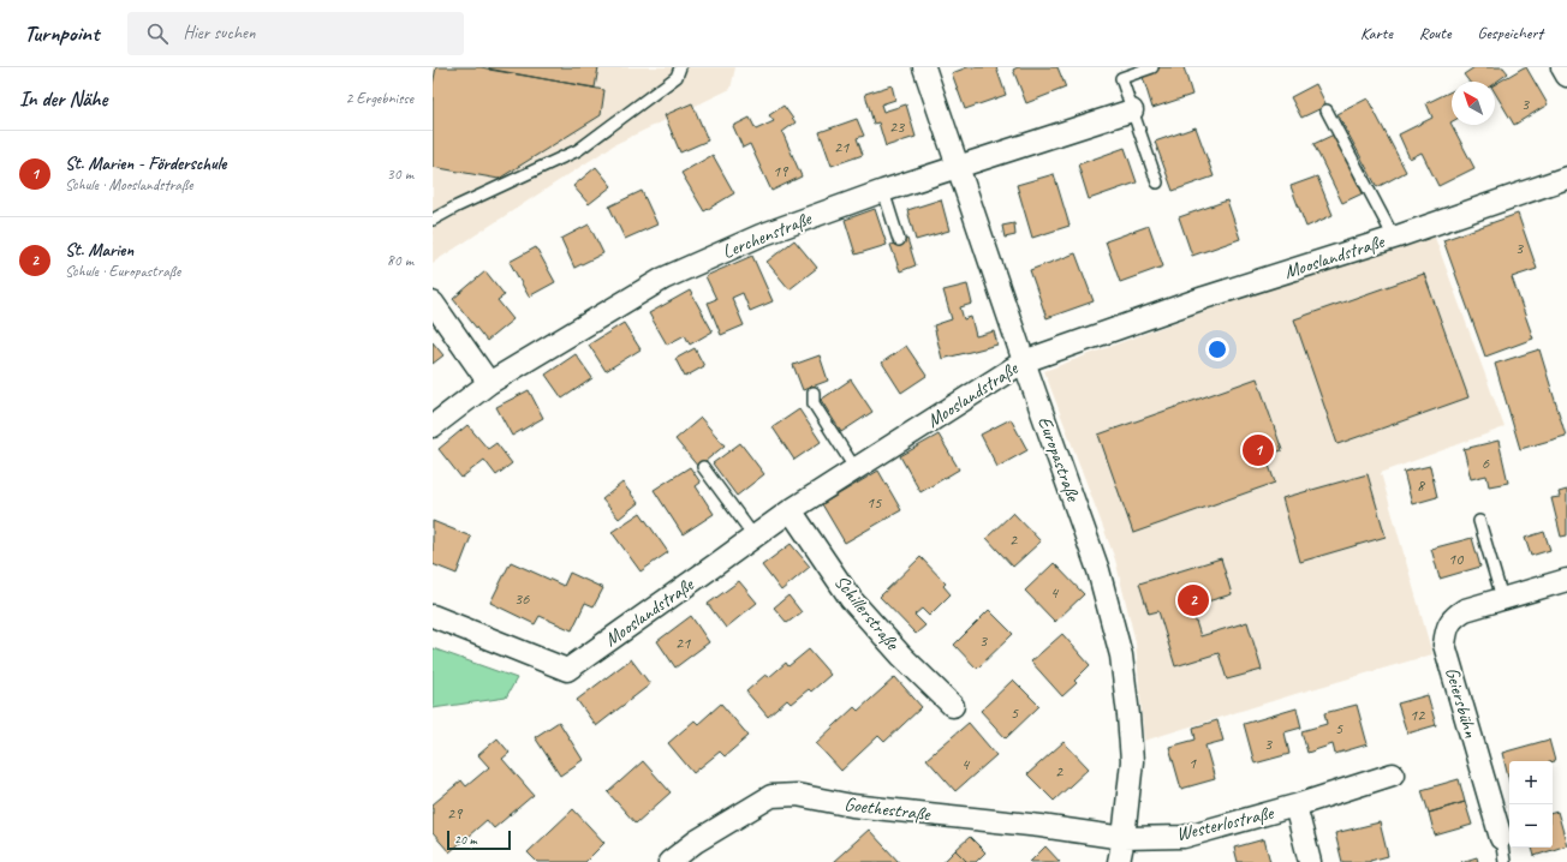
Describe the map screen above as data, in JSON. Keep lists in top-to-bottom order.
{
  "streets": {
    "street": [
      "Lerchenstraße",
      "Mooslandstraße",
      "Europastraße",
      "Schillerstraße",
      "Geiersbühn",
      "Goethestraße",
      "Westerlostraße"
    ]
  },
  "crossings": [
    ["Lerchenstraße", "Europastraße"],
    ["Mooslandstraße", "Europastraße"],
    ["Mooslandstraße", "Schillerstraße"],
    ["Europastraße", "Goethestraße"],
    ["Europastraße", "Westerlostraße"],
    ["Goethestraße", "Westerlostraße"]
  ],
  "house_numbers": [
    "3",
    "23",
    "21",
    "19",
    "3",
    "6",
    "8",
    "15",
    "2",
    "10",
    "4",
    "36",
    "3",
    "21",
    "5",
    "12",
    "5",
    "3",
    "1",
    "4",
    "2",
    "29"
  ],
  "scale_bar": "20 m",
  "north": "top left",
  "page": {
    "header": "Turnpoint",
    "search": "Hier suchen",
    "nav": ["Karte", "Route", "Gespeichert"],
    "heading": ["In der Nähe", "2 Ergebnisse"],
    "list": [
      {
        "mark": "1",
        "name": "St. Marien - Förderschule",
        "note": "Schule · Mooslandstraße",
        "value": "30 m"
      },
      {
        "mark": "2",
        "name": "St. Marien",
        "note": "Schule · Europastraße",
        "value": "80 m"
      }
    ],
    "pins": ["1", "2"],
    "map_buttons": ["+", "−"],
    "scale": "20 m"
  }
}
